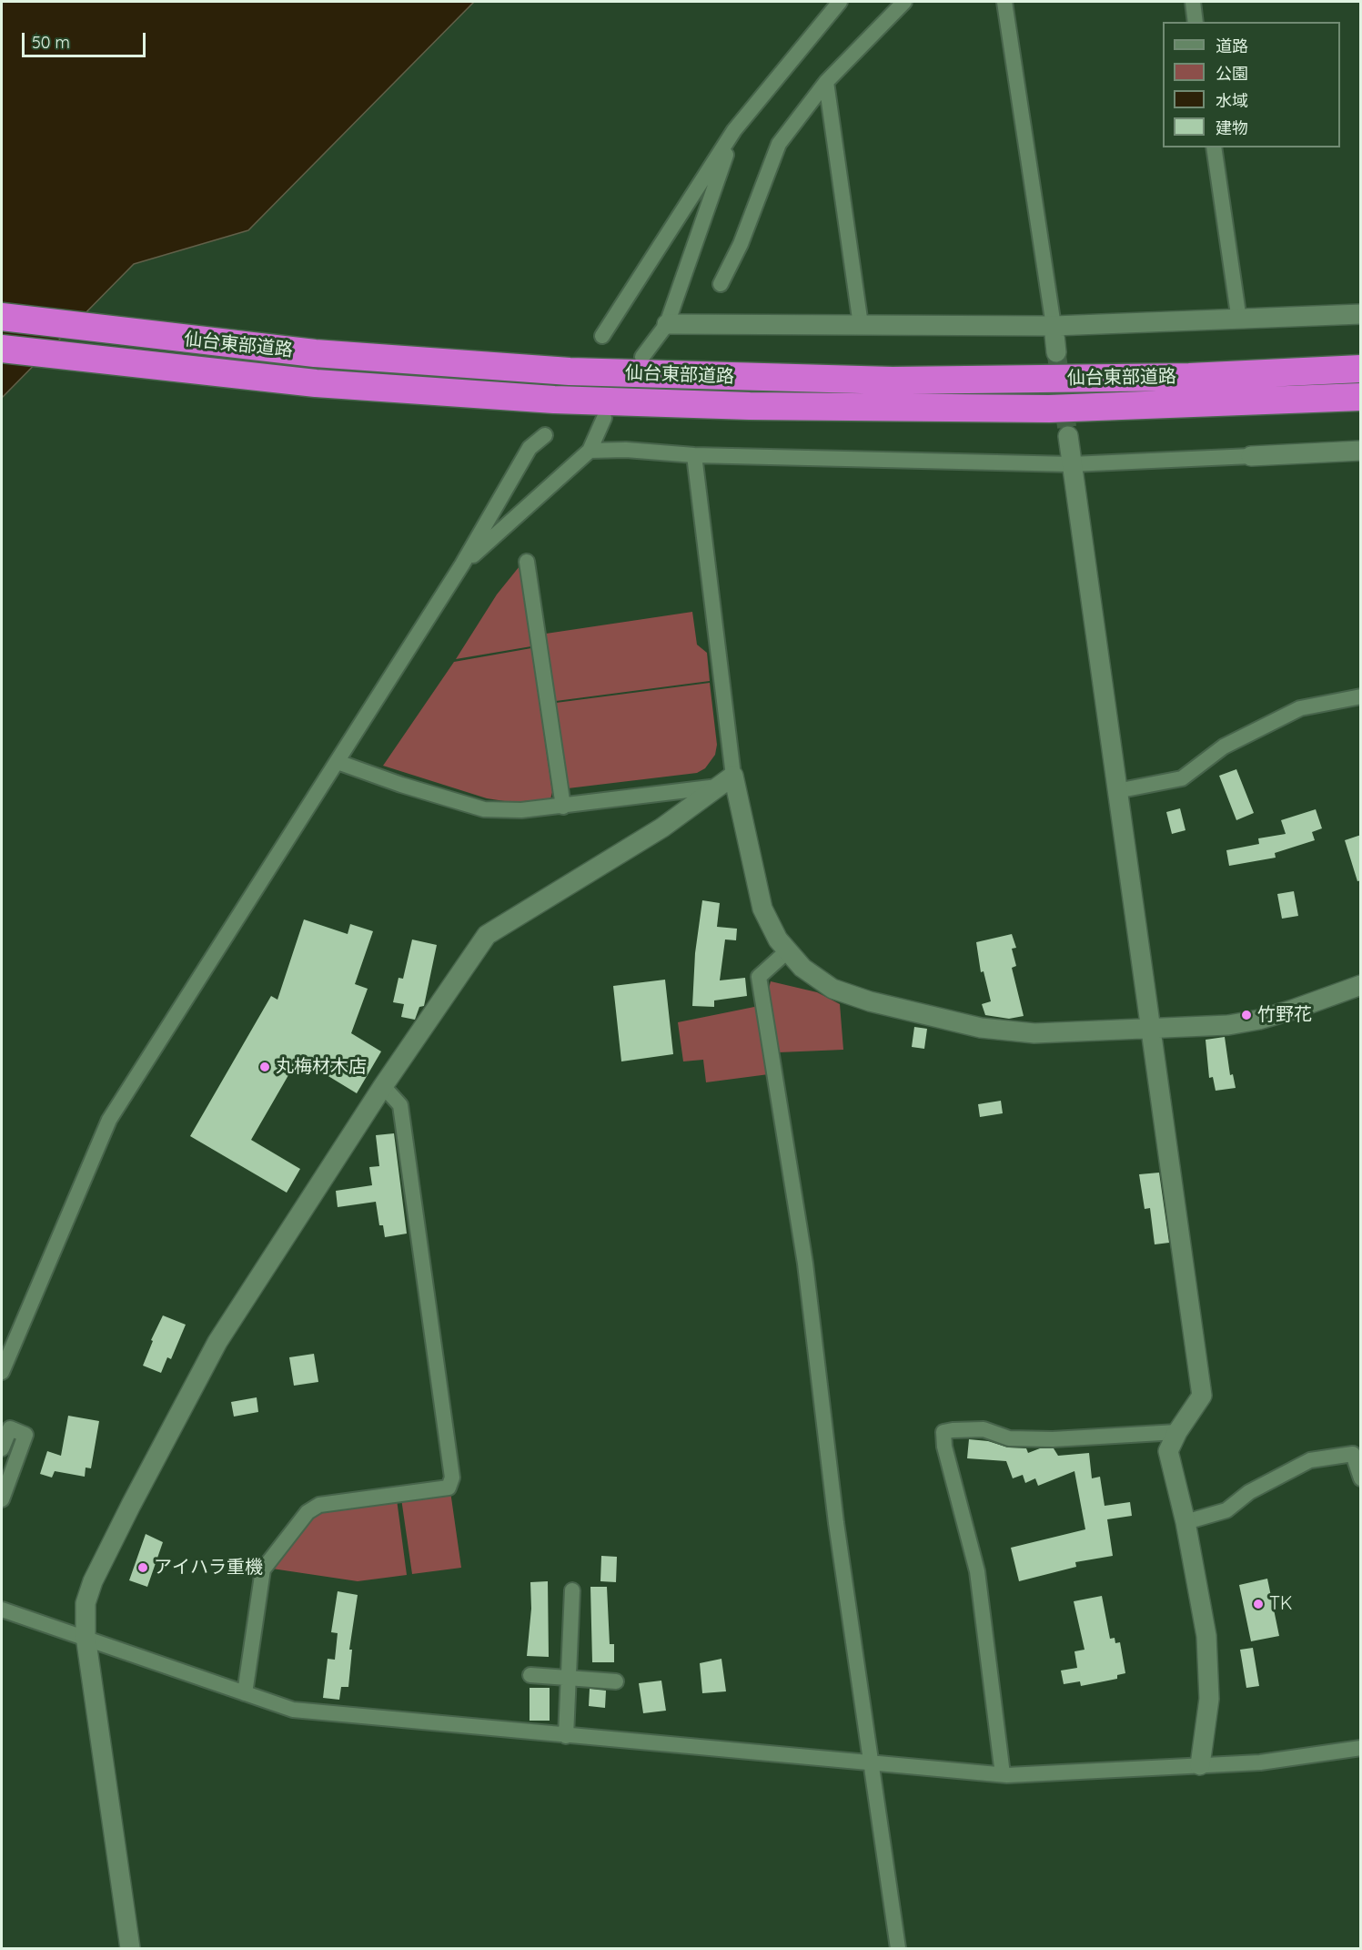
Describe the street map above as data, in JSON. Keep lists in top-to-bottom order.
{
  "streets": {
    "highway": ["仙台東部道路"]
  },
  "places": [
    "竹野花",
    "丸梅材木店",
    "アイハラ重機",
    "TK"
  ],
  "legend": [
    "道路",
    "公園",
    "水域",
    "建物"
  ],
  "scale_bar": "50 m"
}
